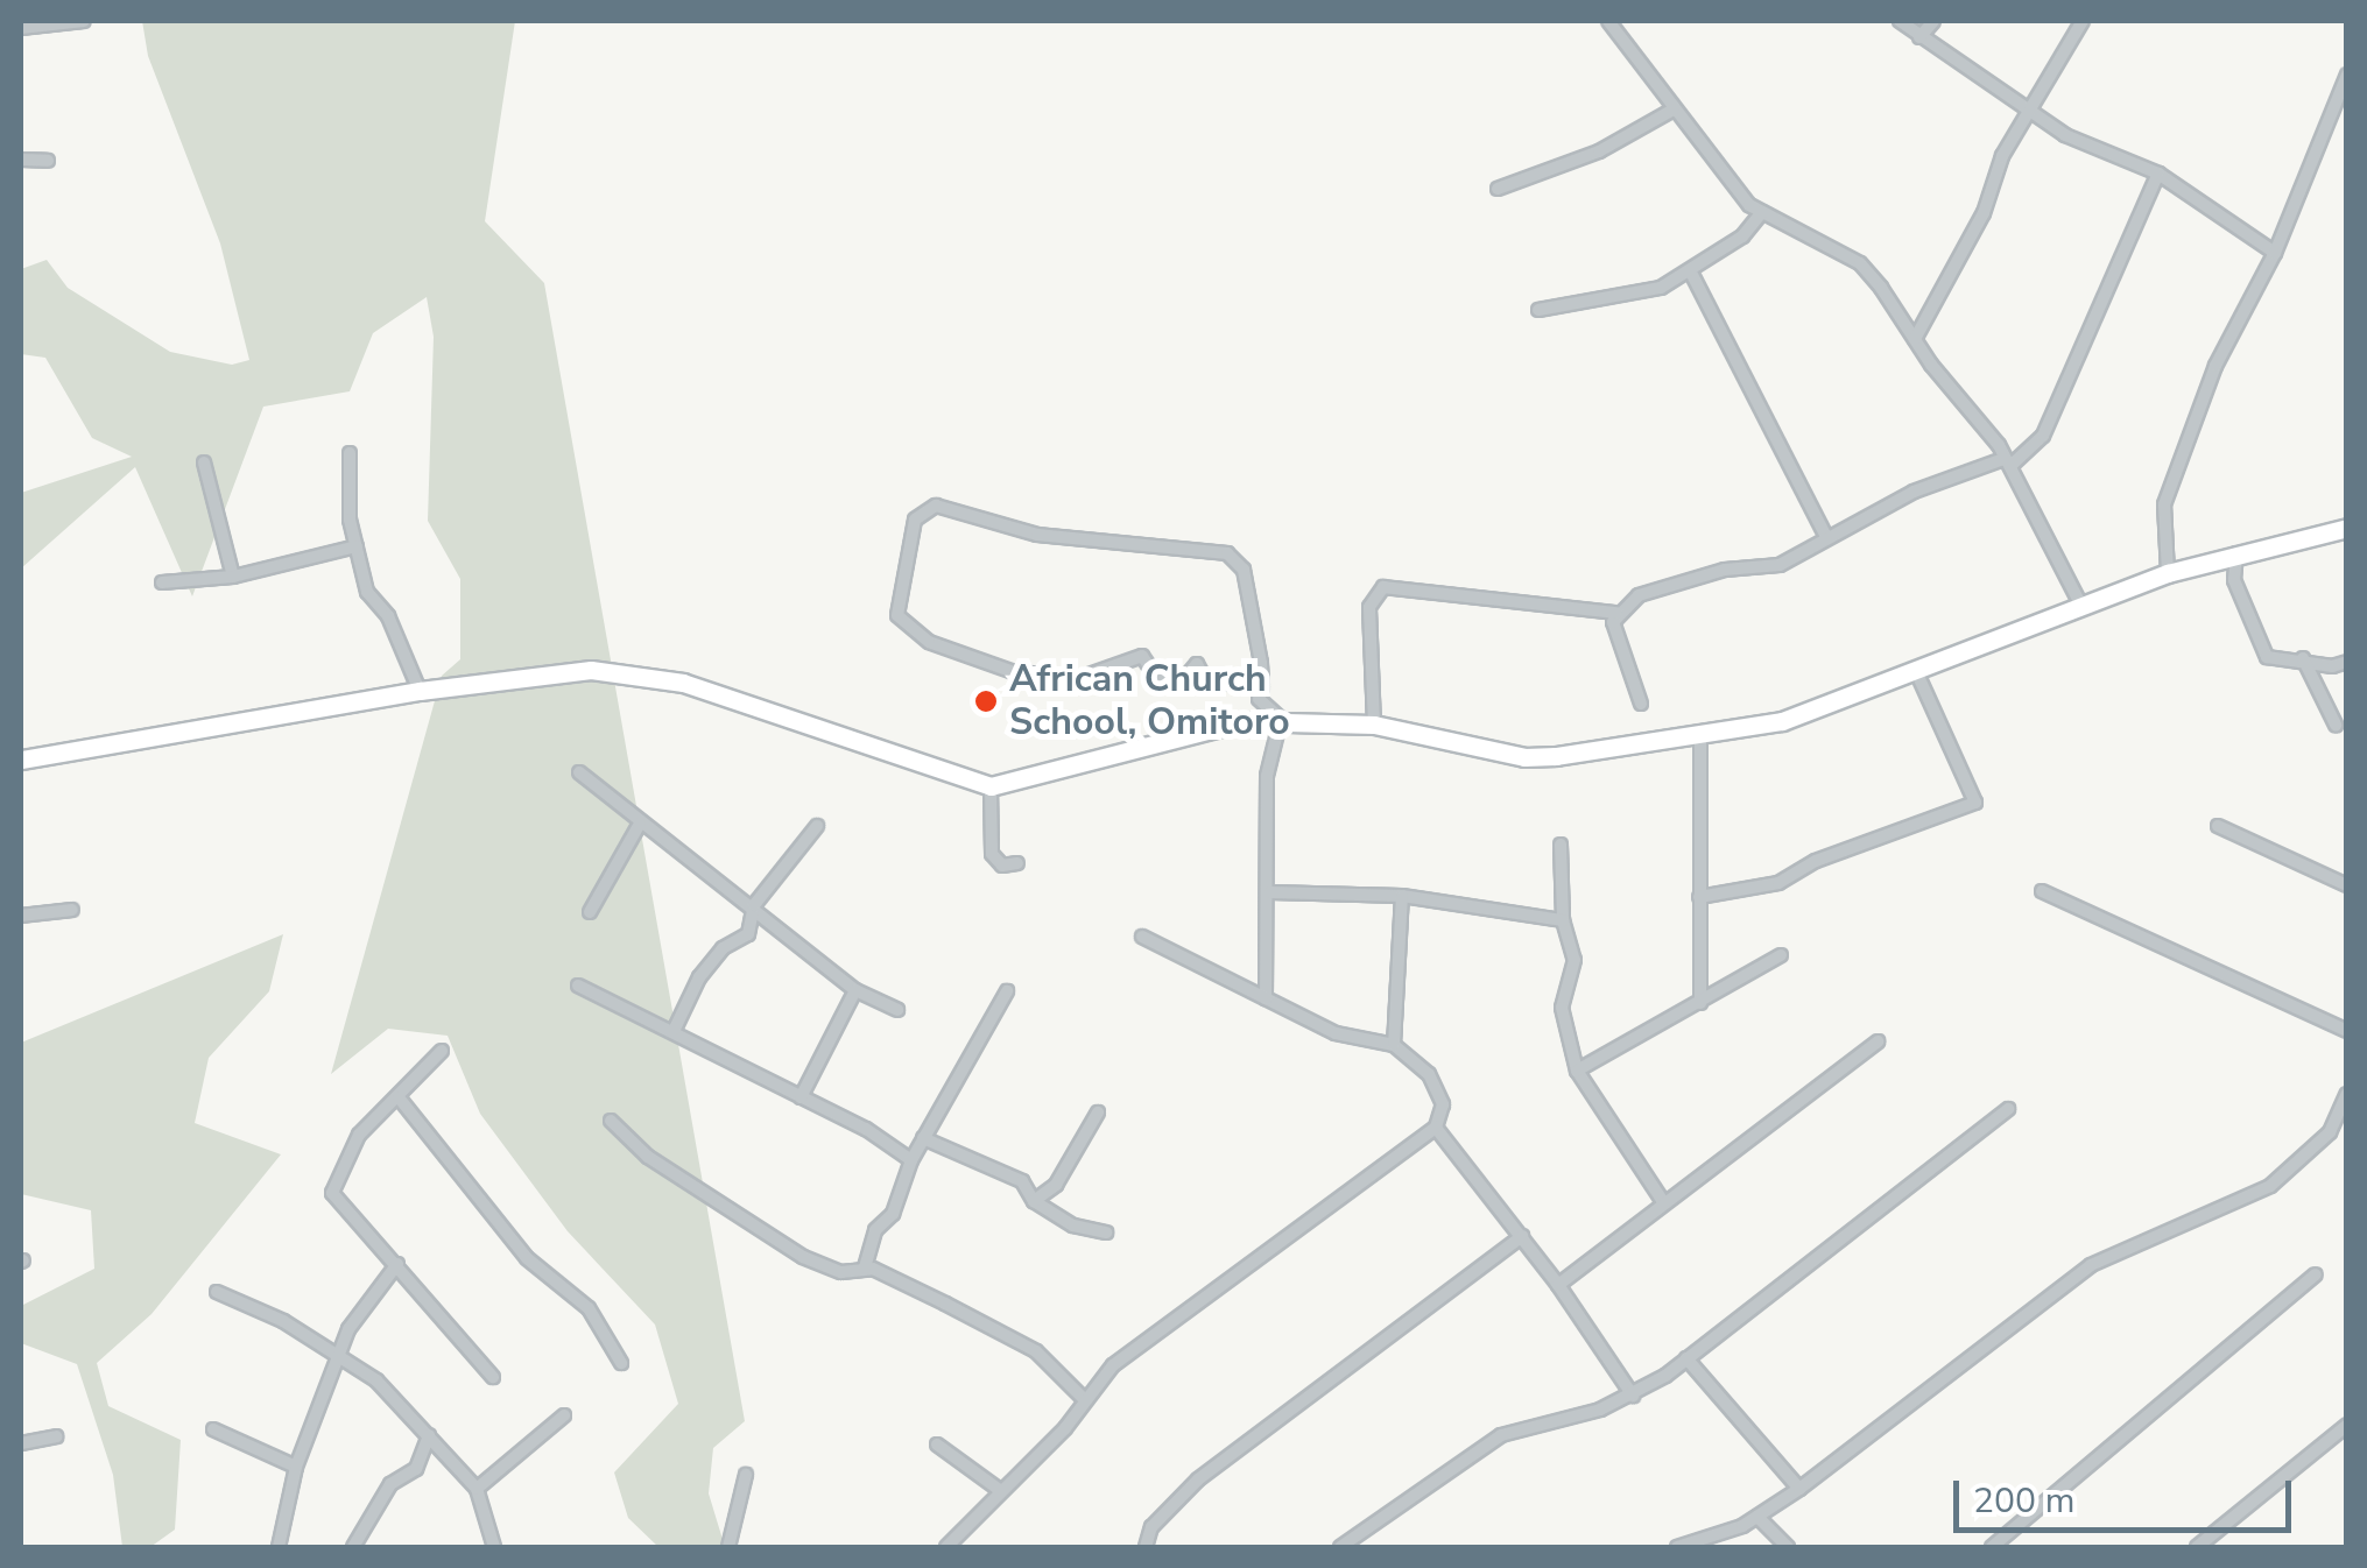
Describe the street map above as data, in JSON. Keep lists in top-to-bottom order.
{
  "places": ["African Church School, Omitoro"],
  "scale_bar": "200 m"
}
